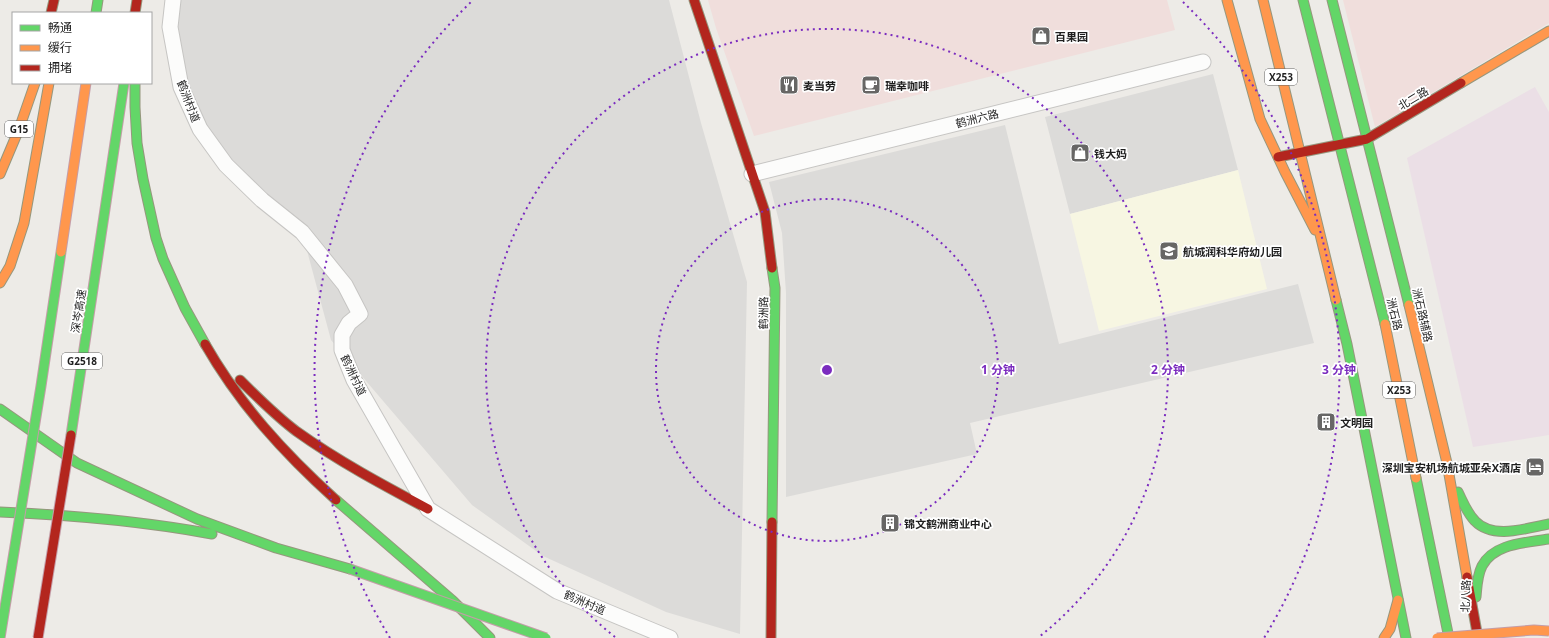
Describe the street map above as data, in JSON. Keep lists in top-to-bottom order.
{
  "streets": {
    "main road": [
      "X253",
      "北二路",
      "G15",
      "深岑高速",
      "鹤洲路",
      "洲石路",
      "洲石路辅路",
      "G2518",
      "北八路"
    ],
    "street": ["鹤洲村道", "鹤洲六路"]
  },
  "crossings": [
    ["X253", "北二路"],
    ["北二路", "洲石路"],
    ["北二路", "洲石路辅路"],
    ["鹤洲六路", "鹤洲路"],
    ["洲石路辅路", "北八路"]
  ],
  "places": {
    "shop": ["百果园", "钱大妈"],
    "restaurant": ["麦当劳"],
    "cafe": ["瑞幸咖啡"],
    "school or university": ["航城润科华府幼儿园"],
    "building": ["文明园", "锦文鹤洲商业中心"],
    "hotel": ["深圳宝安机场航城亚朵X酒店"]
  },
  "legend": ["畅通", "缓行", "拥堵"],
  "rings": ["1 分钟", "2 分钟", "3 分钟"]
}
